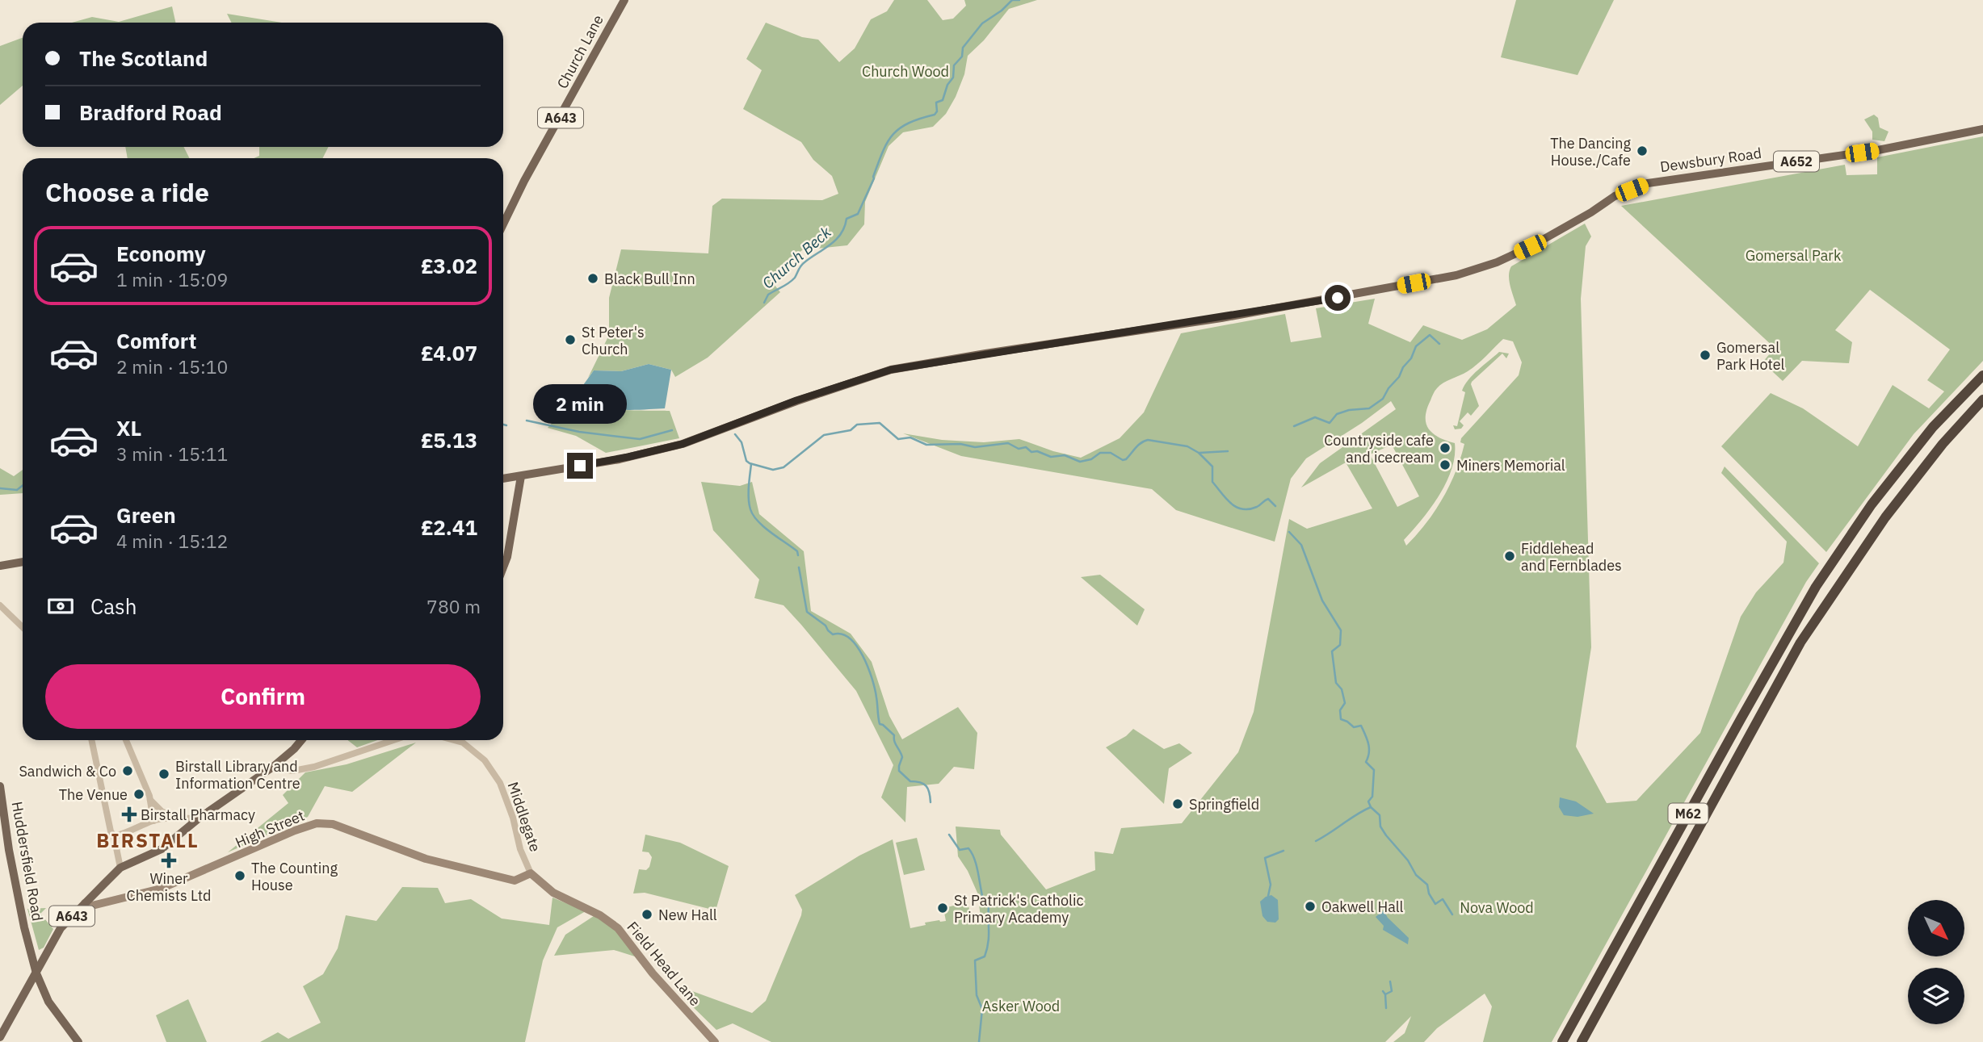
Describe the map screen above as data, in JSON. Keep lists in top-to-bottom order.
{
  "streets": {
    "highway": ["M62"],
    "main road": [
      "Church Lane",
      "A643",
      "Dewsbury Road",
      "A652",
      "High Street",
      "Huddersfield Road",
      "Field Head Lane"
    ],
    "street": ["Middlegate"]
  },
  "crossings": [
    ["A643", "Middlegate"],
    ["A643", "High Street"],
    ["A643", "Huddersfield Road"],
    ["Dewsbury Road", "A652"],
    ["Middlegate", "High Street"],
    ["Middlegate", "Field Head Lane"],
    ["High Street", "Field Head Lane"]
  ],
  "districts": ["BIRSTALL"],
  "water": ["Church Beck"],
  "parks": [
    "Church Wood",
    "Gomersal Park",
    "Nova Wood",
    "Asker Wood"
  ],
  "places": {
    "other": [
      "The Dancing House./Cafe",
      "Black Bull Inn",
      "St Peter's Church",
      "Gomersal Park Hotel",
      "Countryside cafe and icecream",
      "Miners Memorial",
      "Fiddlehead and Fernblades",
      "Sandwich & Co",
      "Birstall Library and Information Centre",
      "The Venue",
      "Springfield",
      "The Counting House",
      "Oakwell Hall",
      "St Patrick's Catholic Primary Academy",
      "New Hall"
    ],
    "health": ["Birstall Pharmacy", "Winer Chemists Ltd"]
  },
  "north": "bottom right",
  "page": {
    "banner": ["The Scotland", "Bradford Road"],
    "heading": "Choose a ride",
    "list": [
      {
        "name": "Economy",
        "note": "1 min · 15:09",
        "value": "£3.02"
      },
      {
        "name": "Comfort",
        "note": "2 min · 15:10",
        "value": "£4.07"
      },
      {
        "name": "XL",
        "note": "3 min · 15:11",
        "value": "£5.13"
      },
      {
        "name": "Green",
        "note": "4 min · 15:12",
        "value": "£2.41"
      }
    ],
    "bubble": "2 min",
    "pay": ["Cash", "780 m"],
    "buttons": "Confirm"
  }
}
